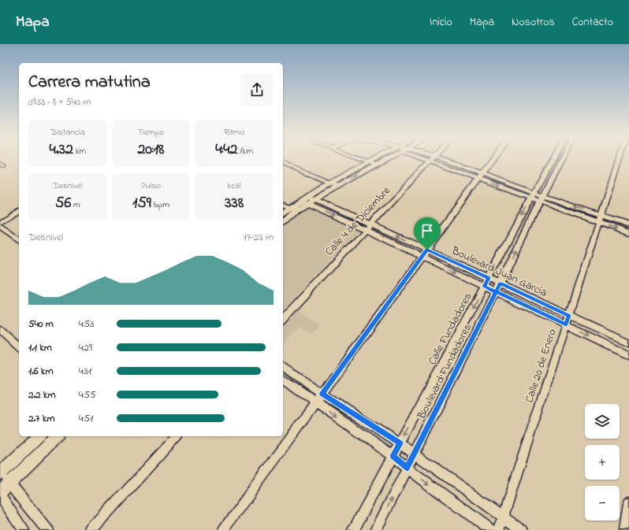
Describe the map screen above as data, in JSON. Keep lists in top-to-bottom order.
{
  "streets": {
    "street": [
      "Calle 4 de Diciembre",
      "Boulevard Juan García",
      "Calle Fundadores",
      "Calle 20 de Enero",
      "Boulevard Fundadores"
    ]
  },
  "crossings": [
    ["Calle 4 de Diciembre", "Boulevard Juan García"],
    ["Boulevard Juan García", "Calle Fundadores"],
    ["Boulevard Juan García", "Calle 20 de Enero"],
    ["Boulevard Juan García", "Boulevard Fundadores"]
  ],
  "one_way": ["Calle Fundadores", "Boulevard Fundadores"],
  "page": {
    "header": "Mapa",
    "nav": [
      "Inicio",
      "Mapa",
      "Nosotros",
      "Contacto"
    ],
    "heading": ["Carrera matutina", "09:33 · 8 × 540 m"],
    "stats": [
      ["Distancia", "4.32 km"],
      ["Tiempo", "20:18"],
      ["Ritmo", "4:42 /km"],
      ["Desnivel", "56 m"],
      ["Pulso", "159 bpm"],
      ["kcal", "338"]
    ],
    "chart": ["Desnivel", "17–23 m"],
    "list": [
      {
        "name": "540 m",
        "note": "4:53"
      },
      {
        "name": "1.1 km",
        "note": "4:29"
      },
      {
        "name": "1.6 km",
        "note": "4:31"
      },
      {
        "name": "2.2 km",
        "note": "4:55"
      },
      {
        "name": "2.7 km",
        "note": "4:51"
      }
    ],
    "map_buttons": ["+", "−"]
  }
}
